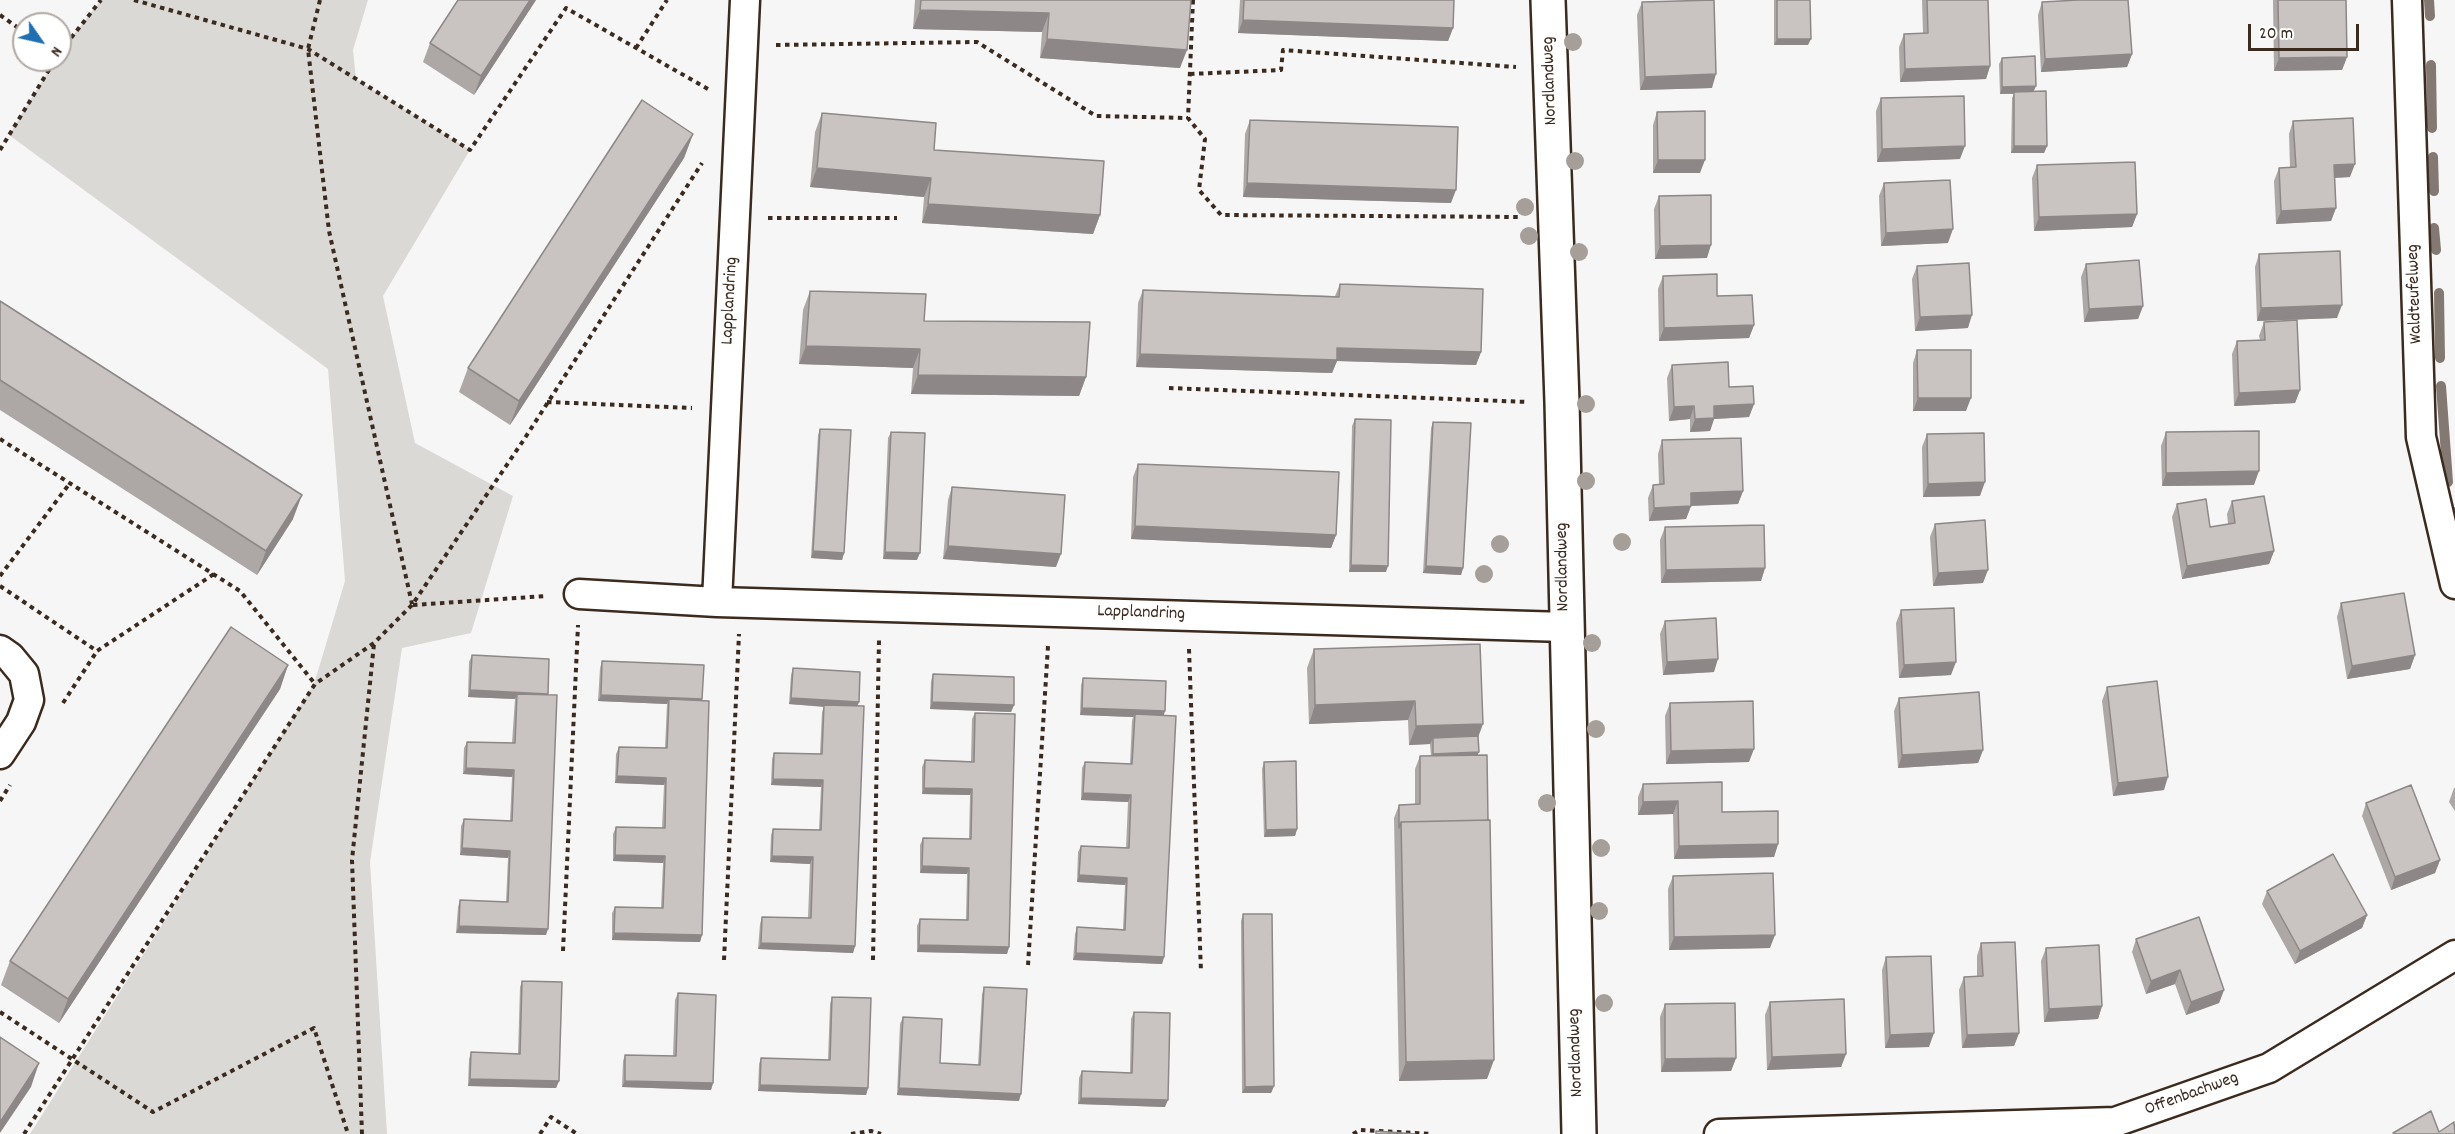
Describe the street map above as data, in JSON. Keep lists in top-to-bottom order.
{
  "streets": {
    "street": [
      "Nordlandweg",
      "Waldteufelweg",
      "Lapplandring",
      "Offenbachweg"
    ]
  },
  "crossings": [
    ["Nordlandweg", "Lapplandring"]
  ],
  "scale_bar": "20 m",
  "north": "bottom right"
}
